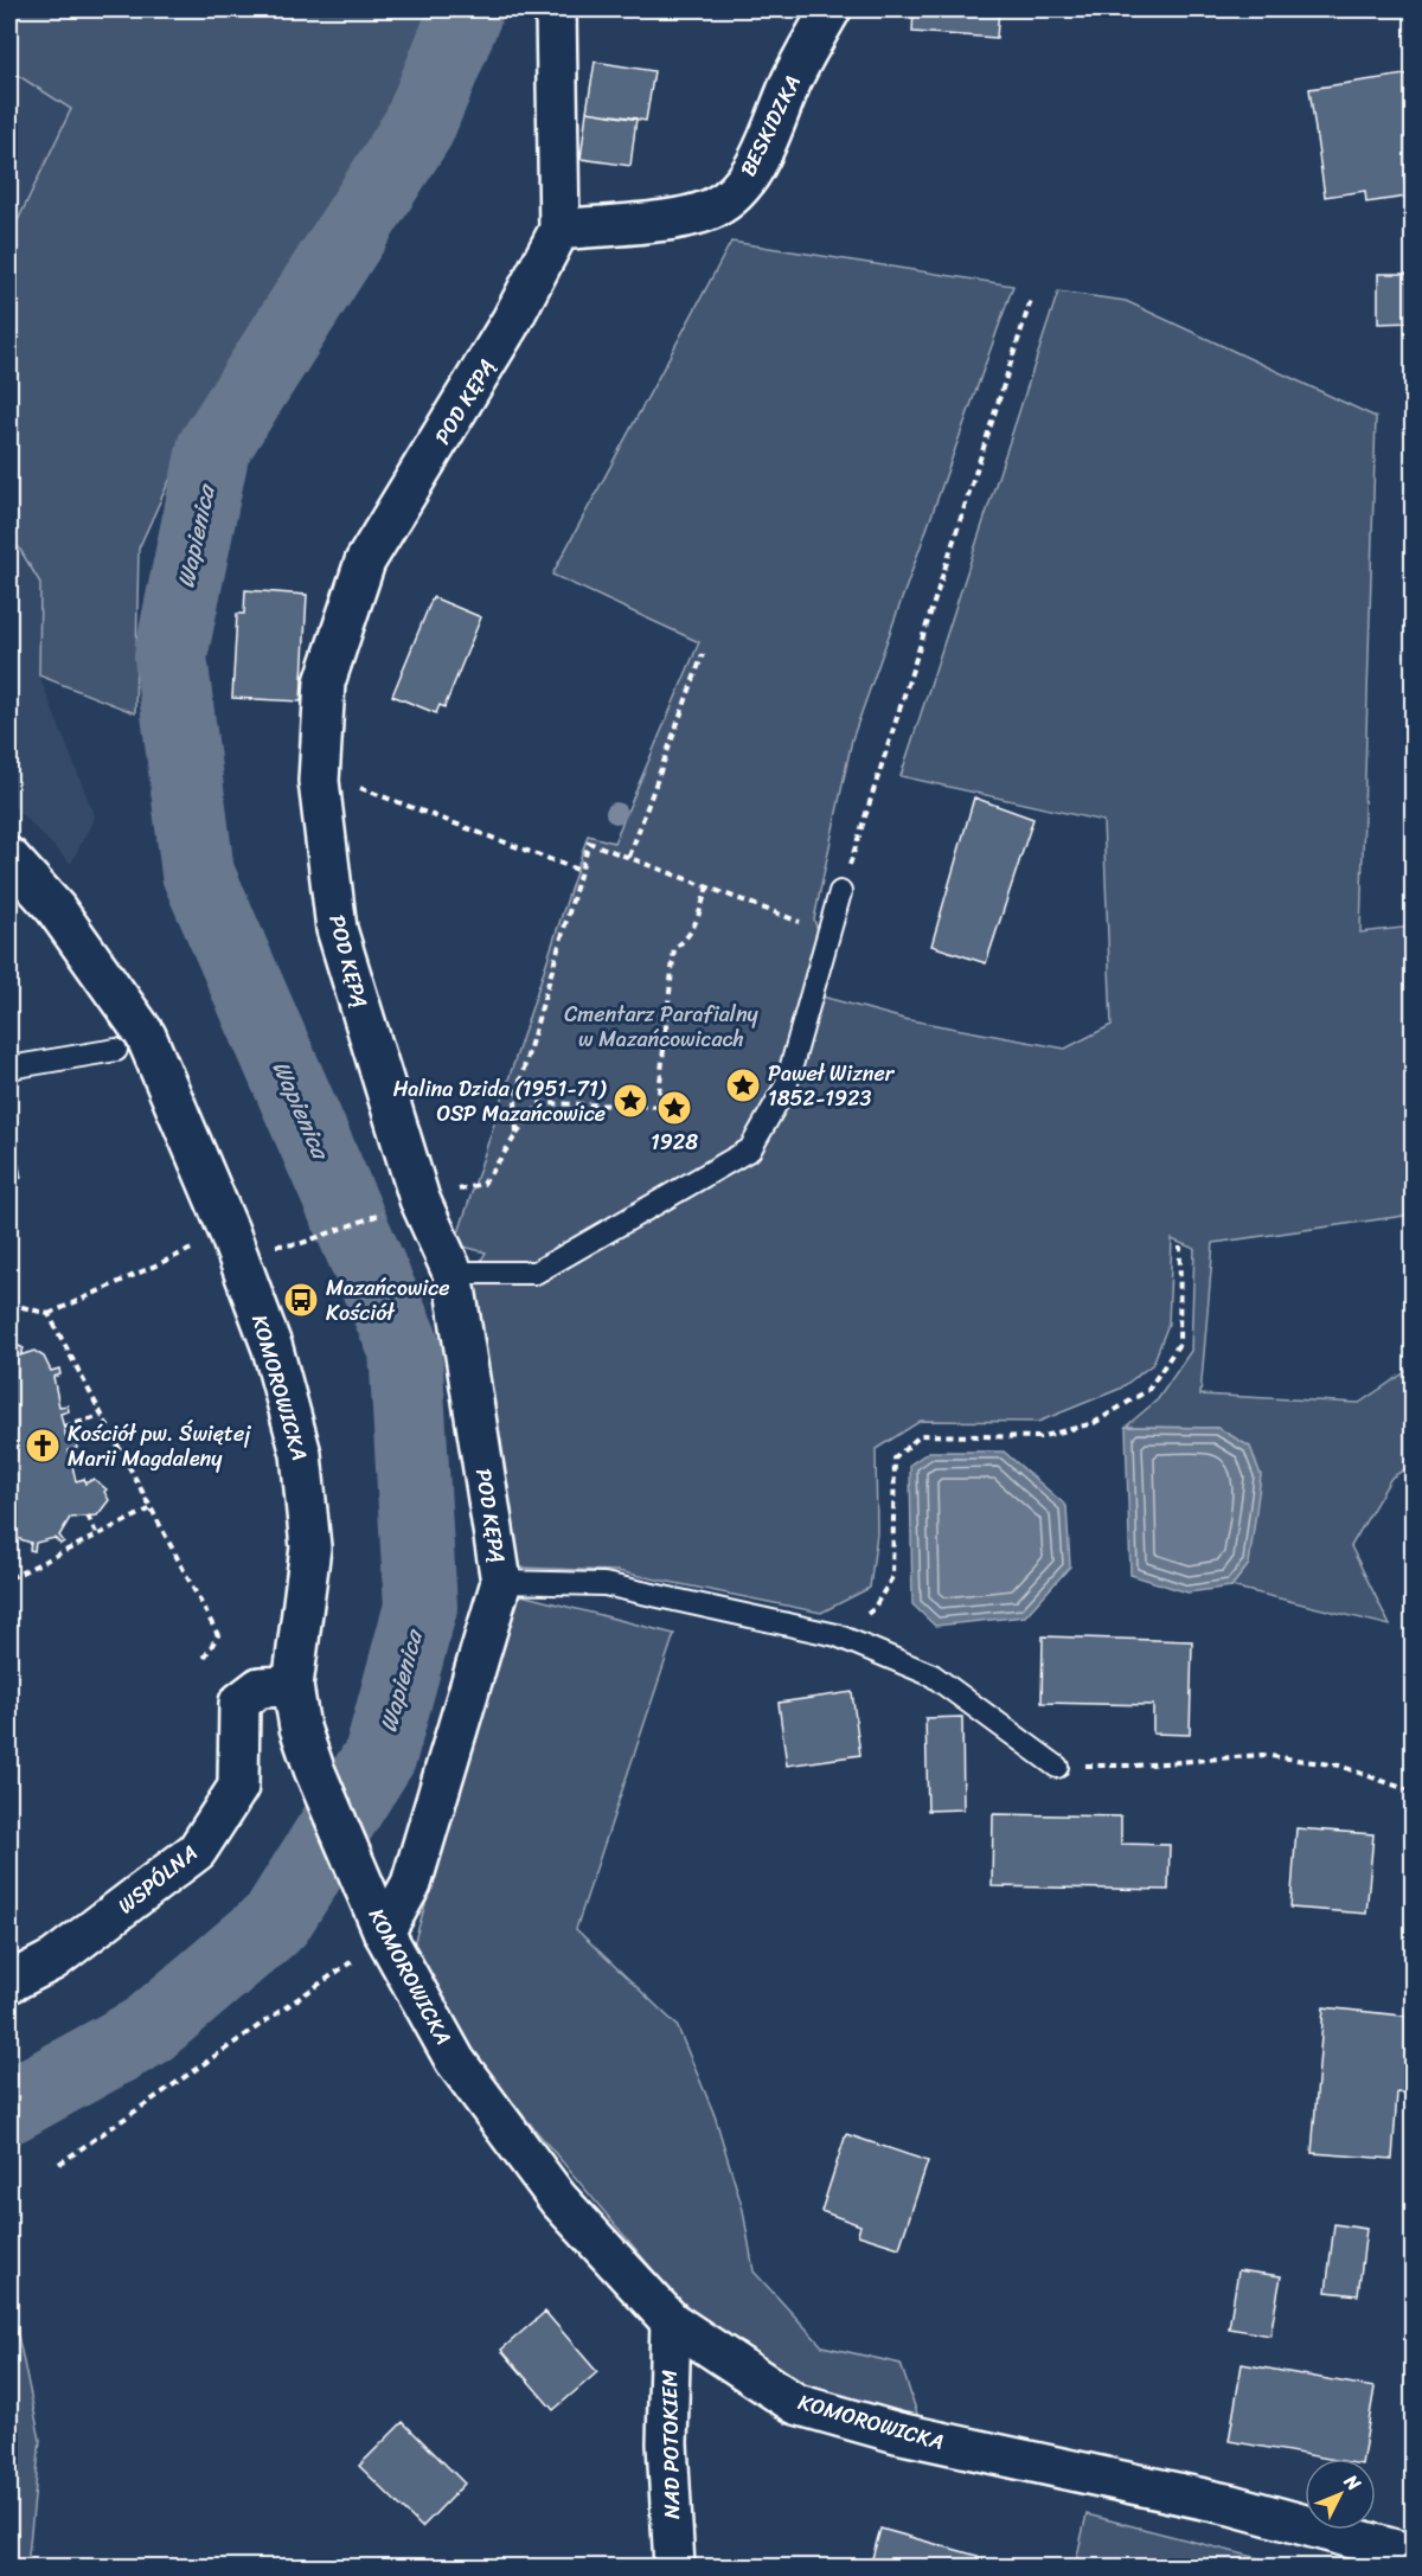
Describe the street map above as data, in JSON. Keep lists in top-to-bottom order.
{
  "streets": {
    "street": [
      "BESKIDZKA",
      "POD KĘPĄ",
      "KOMOROWICKA",
      "WSPÓLNA",
      "NAD POTOKIEM"
    ]
  },
  "crossings": [
    ["BESKIDZKA", "POD KĘPĄ"],
    ["POD KĘPĄ", "KOMOROWICKA"],
    ["KOMOROWICKA", "WSPÓLNA"],
    ["KOMOROWICKA", "NAD POTOKIEM"]
  ],
  "water": ["Wapienica"],
  "parks": ["Cmentarz Parafialny w Mazańcowicach"],
  "places": {
    "place": ["Paweł Wizner 1852-1923", "Halina Dzida (1951-71) OSP Mazańcowice", "1928"],
    "bus stop": ["Mazańcowice Kościół"],
    "church": ["Kościół pw. Świętej Marii Magdaleny"]
  },
  "north": "top right"
}
